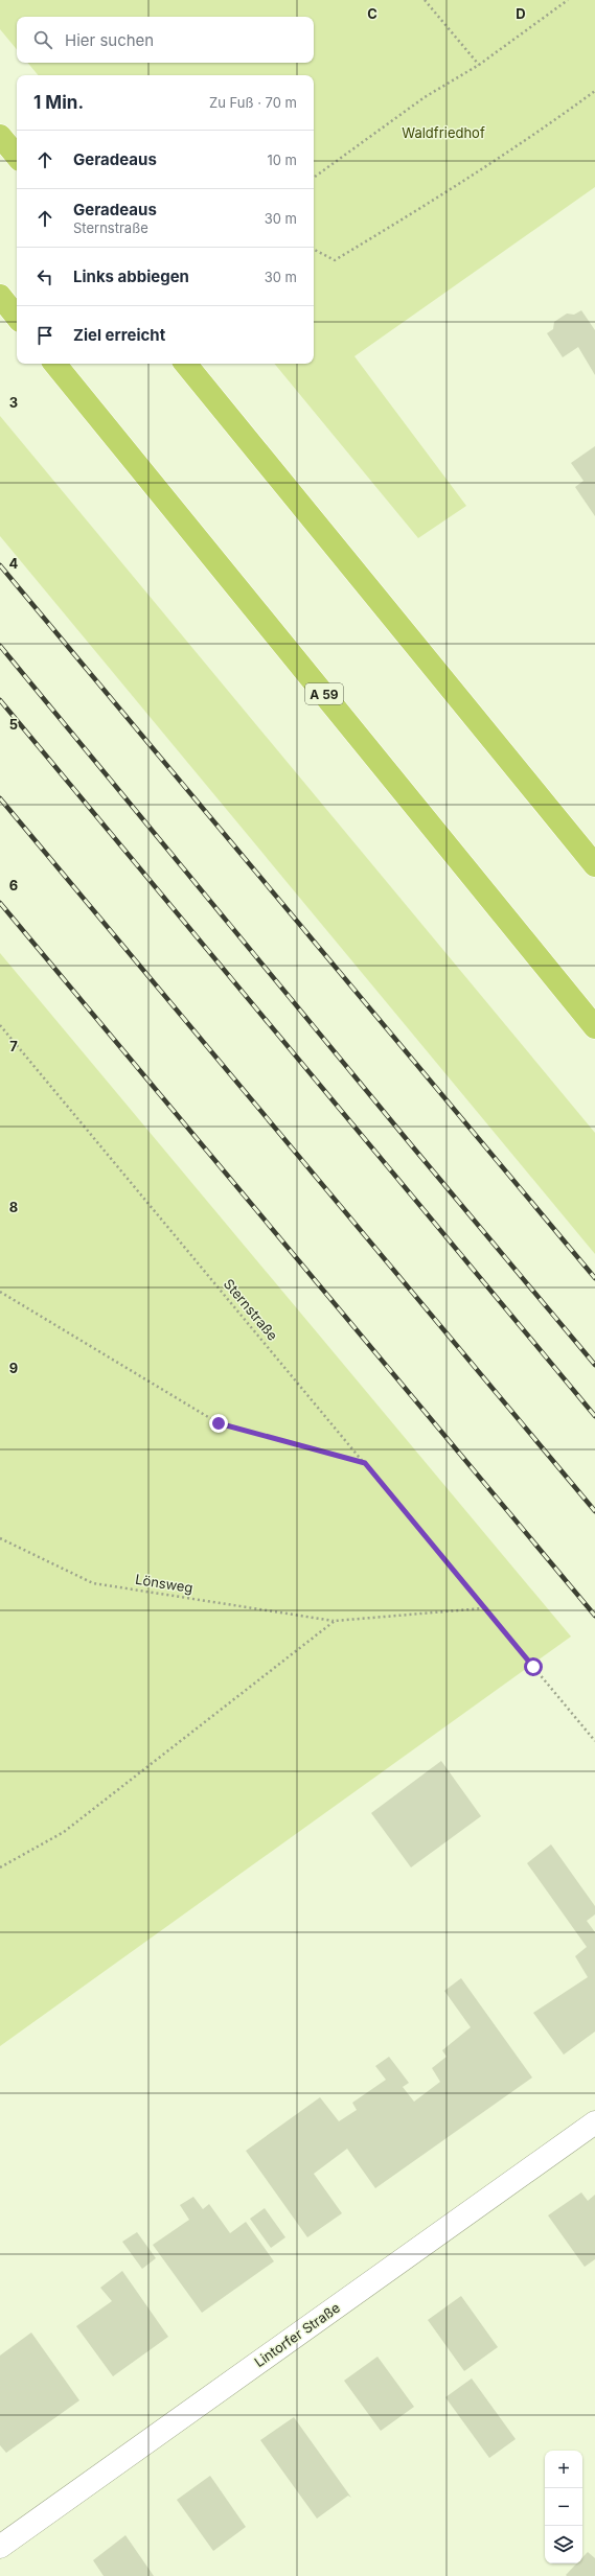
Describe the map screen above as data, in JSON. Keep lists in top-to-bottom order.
{
  "streets": {
    "highway": ["A 59"],
    "street": ["Lintorfer Straße"],
    "path": ["Sternstraße", "Lönsweg"]
  },
  "crossings": [
    ["Sternstraße", "Lönsweg"]
  ],
  "parks": ["Waldfriedhof"],
  "page": {
    "search": "Hier suchen",
    "heading": ["1 Min.", "Zu Fuß · 70 m"],
    "list": [
      ["Geradeaus", "10 m"],
      ["Geradeaus", "Sternstraße", "30 m"],
      ["Links abbiegen", "30 m"],
      "Ziel erreicht"
    ],
    "map_buttons": ["+", "−"]
  },
  "grid": {
    "columns": ["C", "D"],
    "rows": [
      "3",
      "4",
      "5",
      "6",
      "7",
      "8",
      "9"
    ]
  }
}
